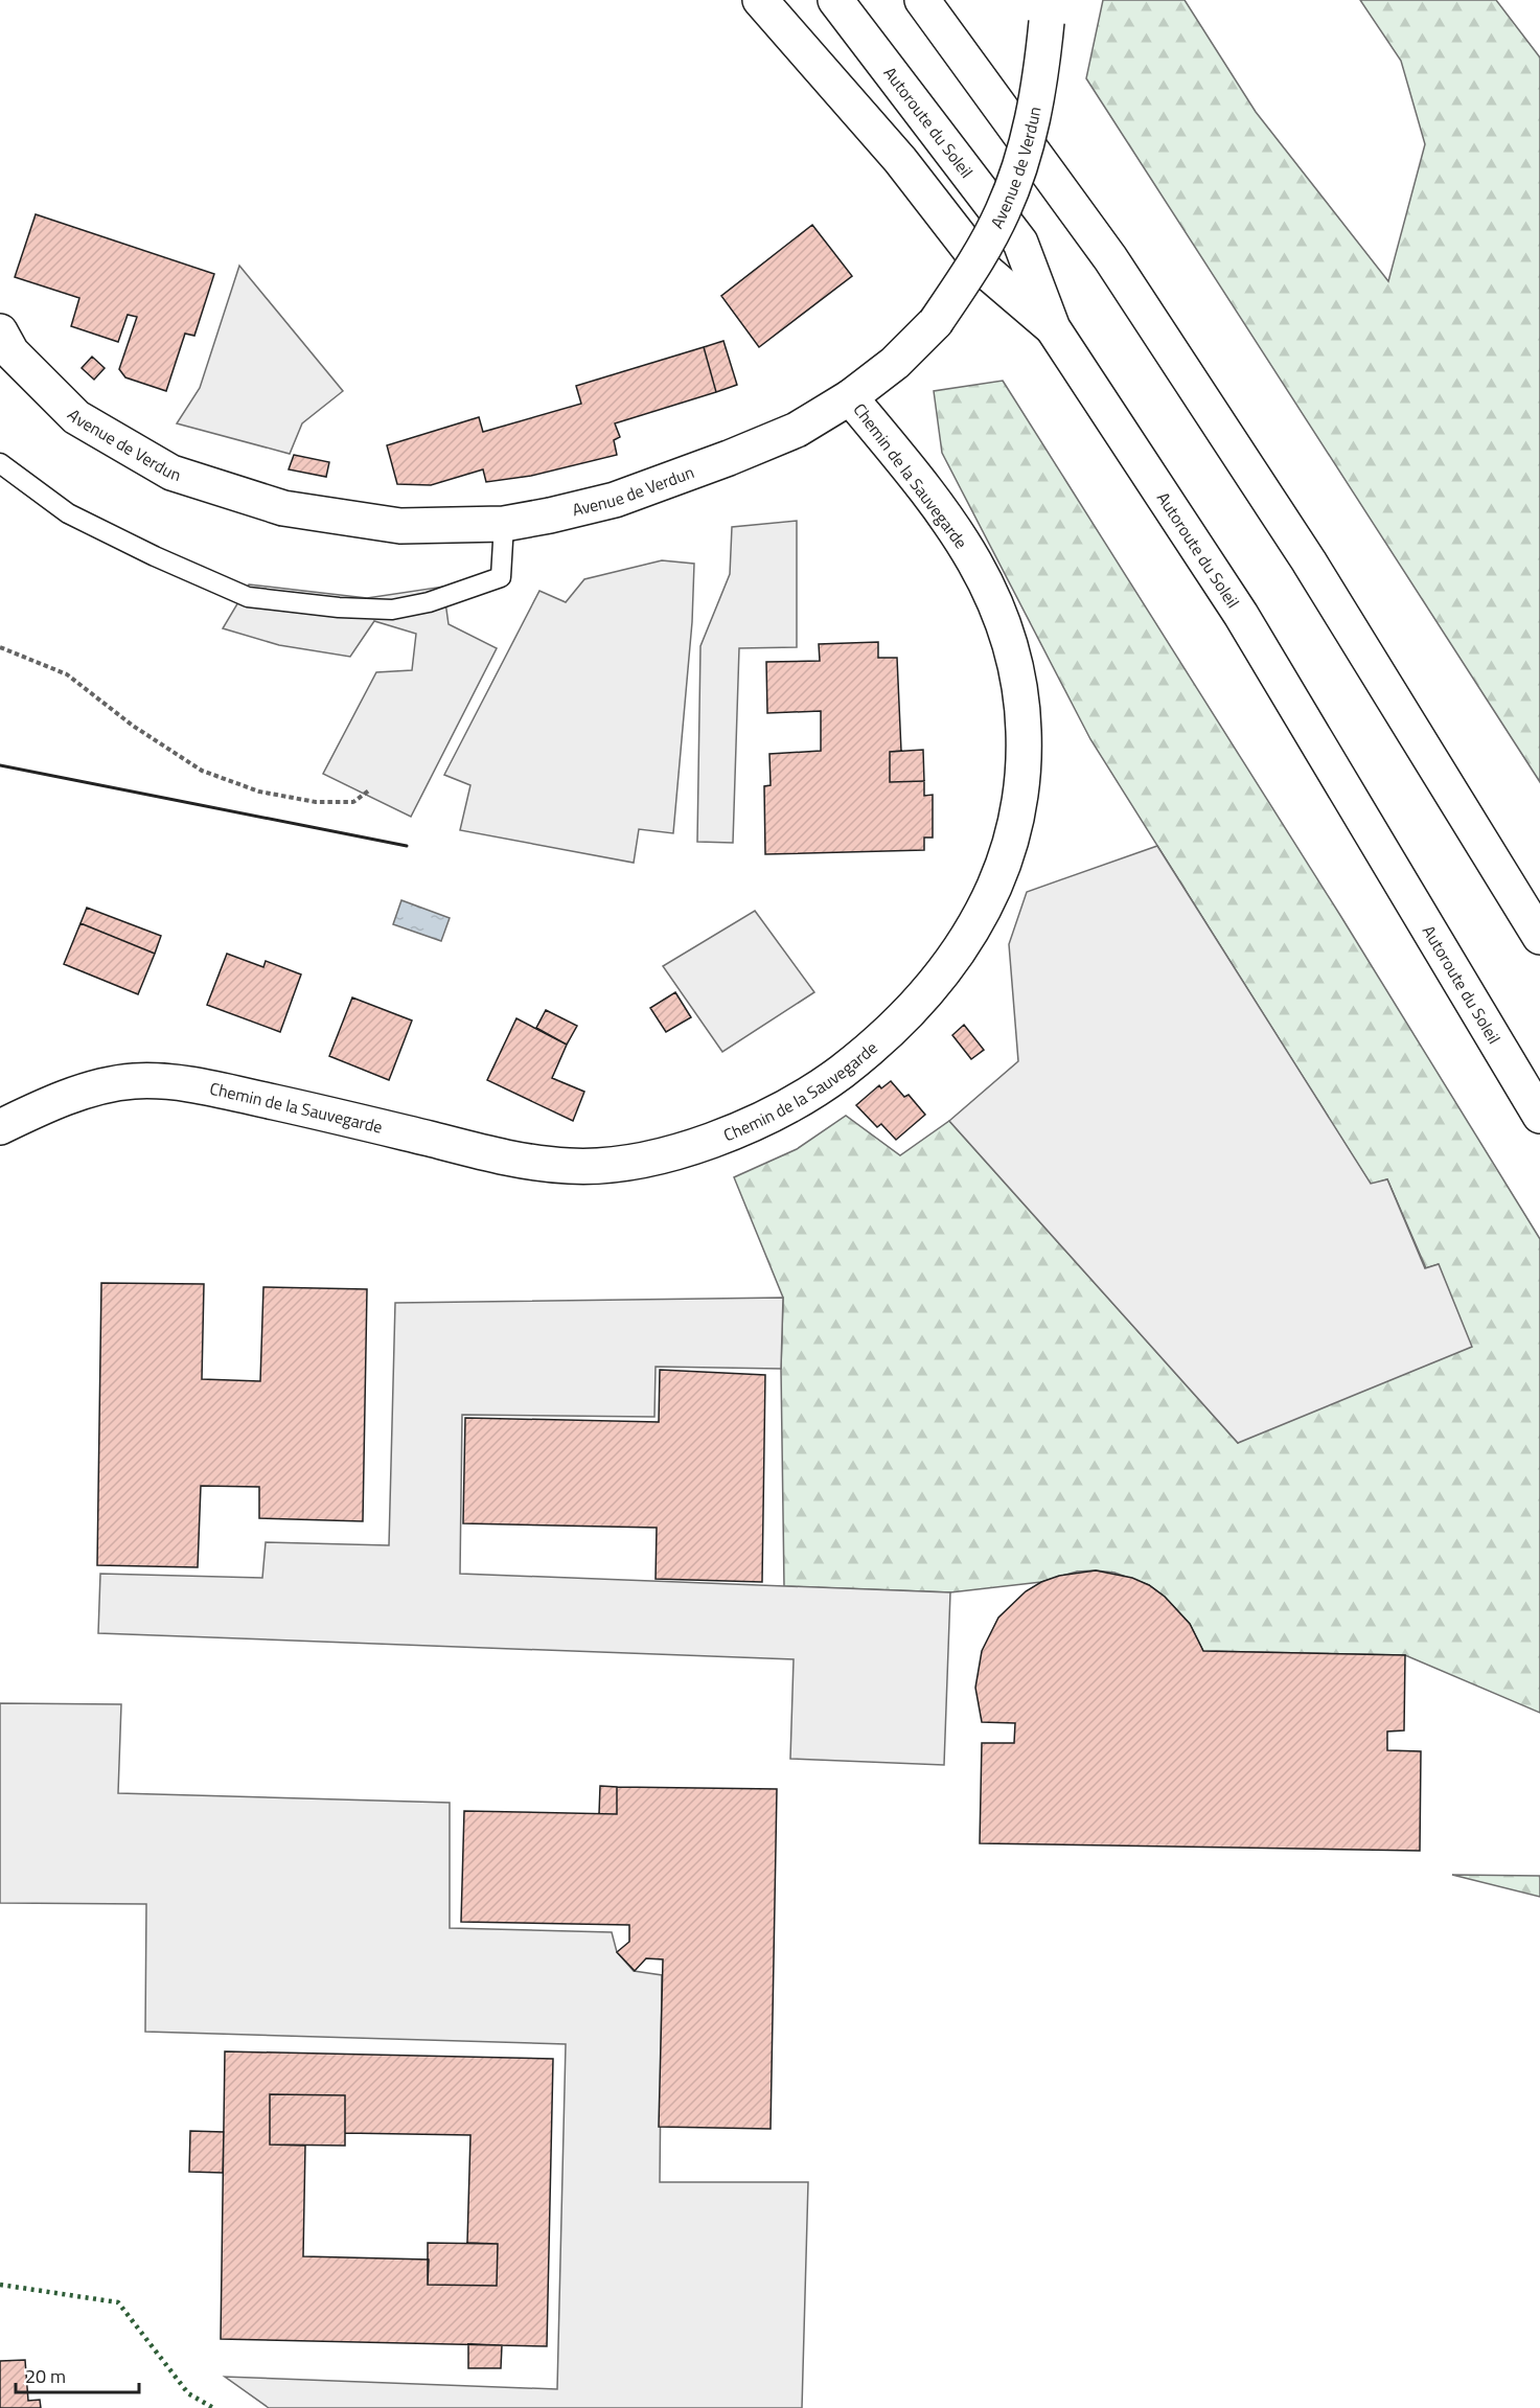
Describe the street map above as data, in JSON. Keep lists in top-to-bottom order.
{
  "streets": {
    "main road": ["Autoroute du Soleil", "Avenue de Verdun", "Chemin de la Sauvegarde"]
  },
  "crossings": [
    ["Avenue de Verdun", "Chemin de la Sauvegarde"]
  ],
  "scale_bar": "20 m"
}
